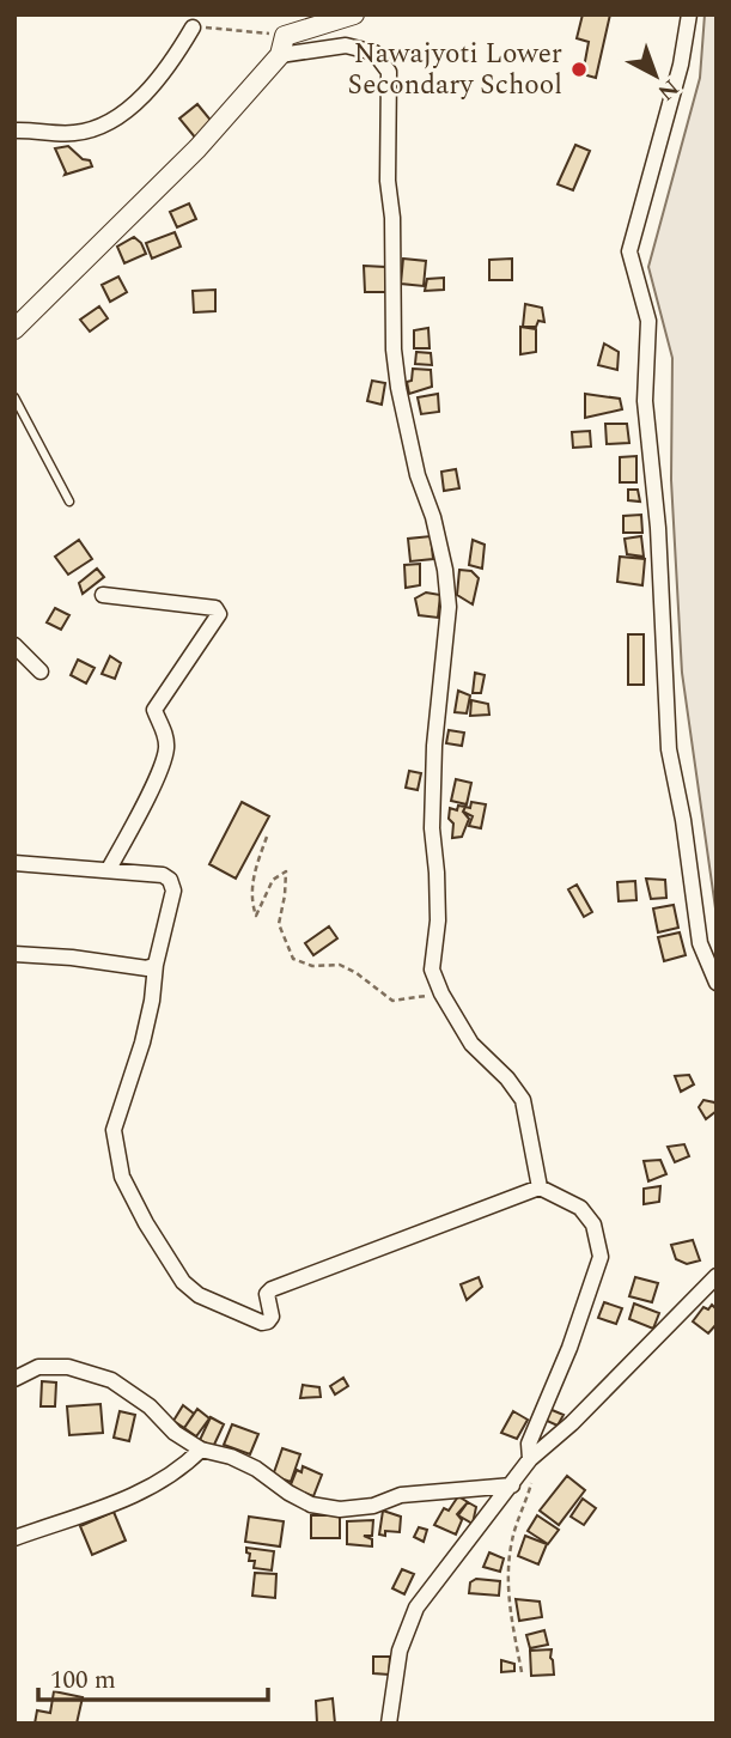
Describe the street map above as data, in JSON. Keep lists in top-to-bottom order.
{
  "places": ["Nawajyoti Lower Secondary School"],
  "scale_bar": "100 m",
  "north": "bottom right"
}
